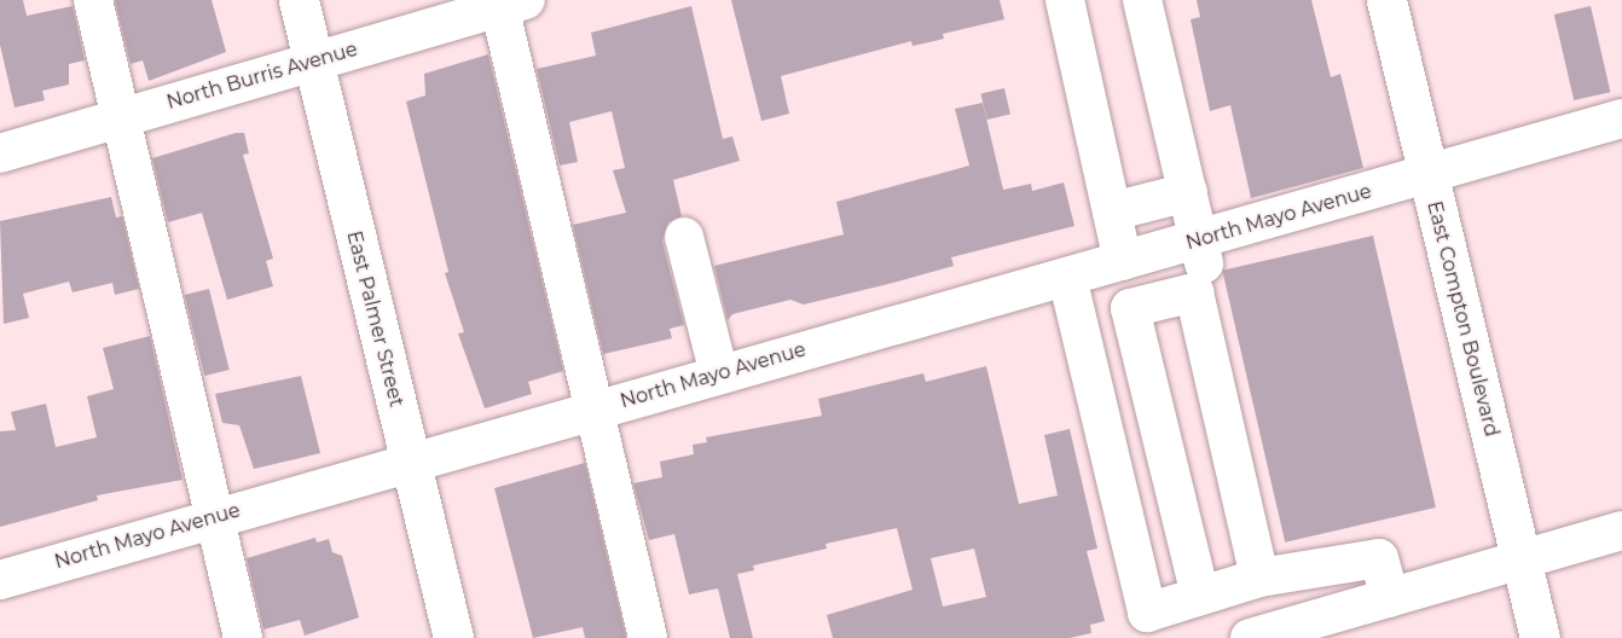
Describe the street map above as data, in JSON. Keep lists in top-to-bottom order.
{
  "streets": {
    "main road": ["East Palmer Street", "East Compton Boulevard"],
    "street": ["North Burris Avenue", "North Mayo Avenue"]
  },
  "crossings": [
    ["North Burris Avenue", "East Palmer Street"],
    ["North Mayo Avenue", "East Palmer Street"],
    ["North Mayo Avenue", "East Compton Boulevard"]
  ]
}
